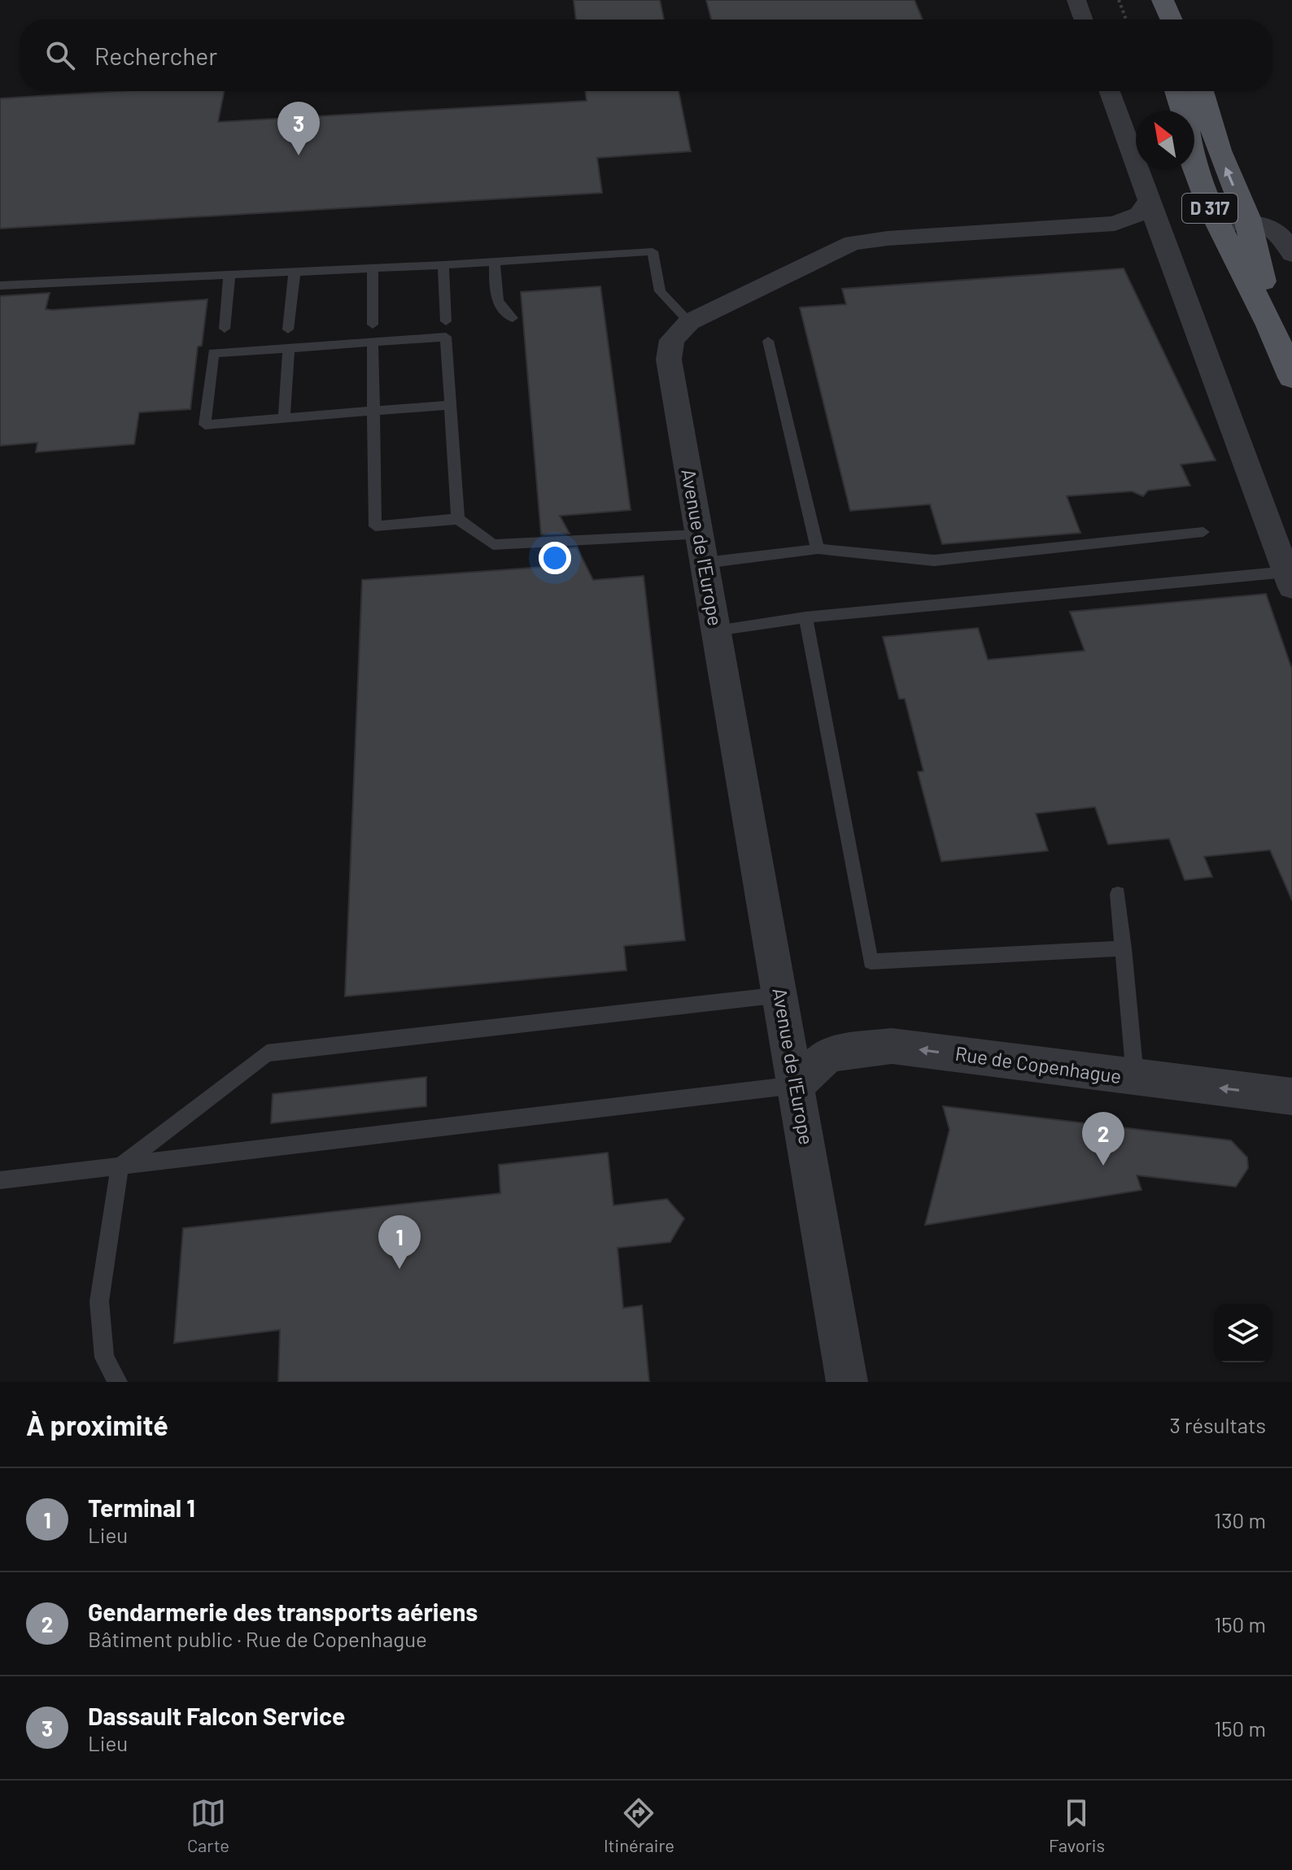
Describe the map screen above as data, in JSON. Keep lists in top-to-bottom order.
{
  "streets": {
    "main road": ["D 317"],
    "street": ["Avenue de l'Europe", "Rue de Copenhague"]
  },
  "crossings": [
    ["Avenue de l'Europe", "Rue de Copenhague"]
  ],
  "one_way": ["Rue de Copenhague"],
  "north": "top left",
  "page": {
    "search": "Rechercher",
    "pins": ["3", "2", "1"],
    "heading": ["À proximité", "3 résultats"],
    "list": [
      {
        "mark": "1",
        "name": "Terminal 1",
        "note": "Lieu",
        "value": "130 m"
      },
      {
        "mark": "2",
        "name": "Gendarmerie des transports aériens",
        "note": "Bâtiment public · Rue de Copenhague",
        "value": "150 m"
      },
      {
        "mark": "3",
        "name": "Dassault Falcon Service",
        "note": "Lieu",
        "value": "150 m"
      }
    ],
    "nav": ["Carte", "Itinéraire", "Favoris"]
  }
}
